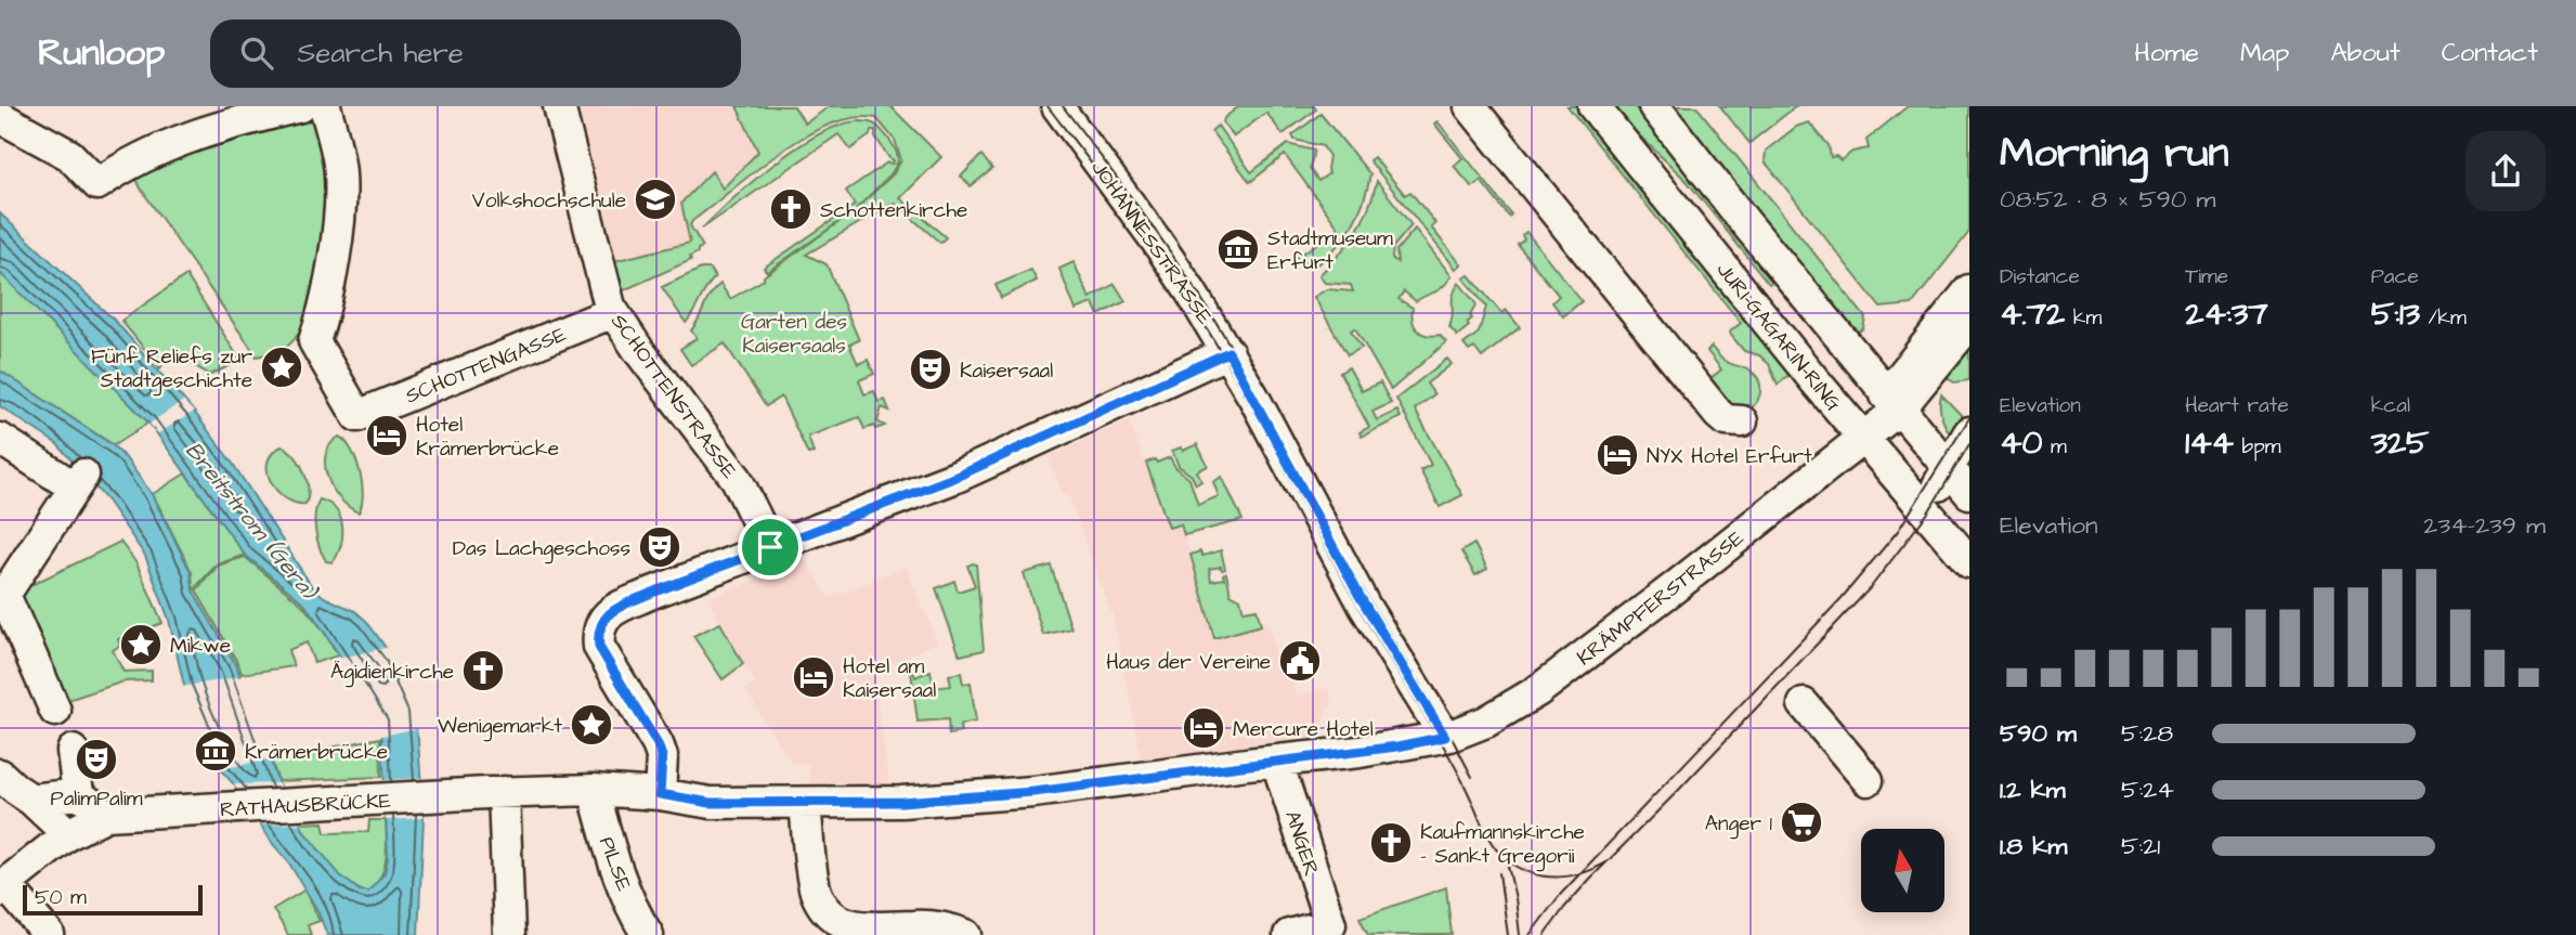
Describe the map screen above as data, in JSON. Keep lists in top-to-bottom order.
{
  "streets": {
    "street": [
      "JOHANNESSTRASSE",
      "JURI-GAGARIN-RING",
      "SCHOTTENGASSE",
      "SCHOTTENSTRASSE",
      "KRÄMPFERSTRASSE",
      "RATHAUSBRÜCKE",
      "ANGER",
      "PILSE"
    ]
  },
  "crossings": [
    ["JOHANNESSTRASSE", "KRÄMPFERSTRASSE"],
    ["JURI-GAGARIN-RING", "KRÄMPFERSTRASSE"],
    ["SCHOTTENGASSE", "SCHOTTENSTRASSE"],
    ["KRÄMPFERSTRASSE", "ANGER"]
  ],
  "water": ["Breitstrom (Gera)"],
  "parks": ["Garten des Kaisersaals"],
  "places": {
    "school or university": ["Volkshochschule"],
    "church": ["Schottenkirche", "Ägidienkirche", "Kaufmannskirche - Sankt Gregorii"],
    "museum": ["Stadtmuseum Erfurt", "Krämerbrücke"],
    "place": ["Fünf Reliefs zur Stadtgeschichte", "Mikwe", "Wenigemarkt"],
    "theatre": ["Kaisersaal", "Das Lachgeschoss", "PalimPalim"],
    "hotel": [
      "Hotel Krämerbrücke",
      "NYX Hotel Erfurt",
      "Hotel am Kaisersaal",
      "Mercure Hotel"
    ],
    "public building": ["Haus der Vereine"],
    "supermarket": ["Anger 1"]
  },
  "scale_bar": "50 m",
  "north": "top",
  "page": {
    "header": "Runloop",
    "search": "Search here",
    "nav": [
      "Home",
      "Map",
      "About",
      "Contact"
    ],
    "heading": ["Morning run", "08:52 · 8 × 590 m"],
    "stats": [
      ["Distance", "4.72 km"],
      ["Time", "24:37"],
      ["Pace", "5:13 /km"],
      ["Elevation", "40 m"],
      ["Heart rate", "144 bpm"],
      ["kcal", "325"]
    ],
    "chart": ["Elevation", "234–239 m"],
    "list": [
      {
        "name": "590 m",
        "note": "5:28"
      },
      {
        "name": "1.2 km",
        "note": "5:24"
      },
      {
        "name": "1.8 km",
        "note": "5:21"
      }
    ],
    "scale": "50 m"
  }
}
